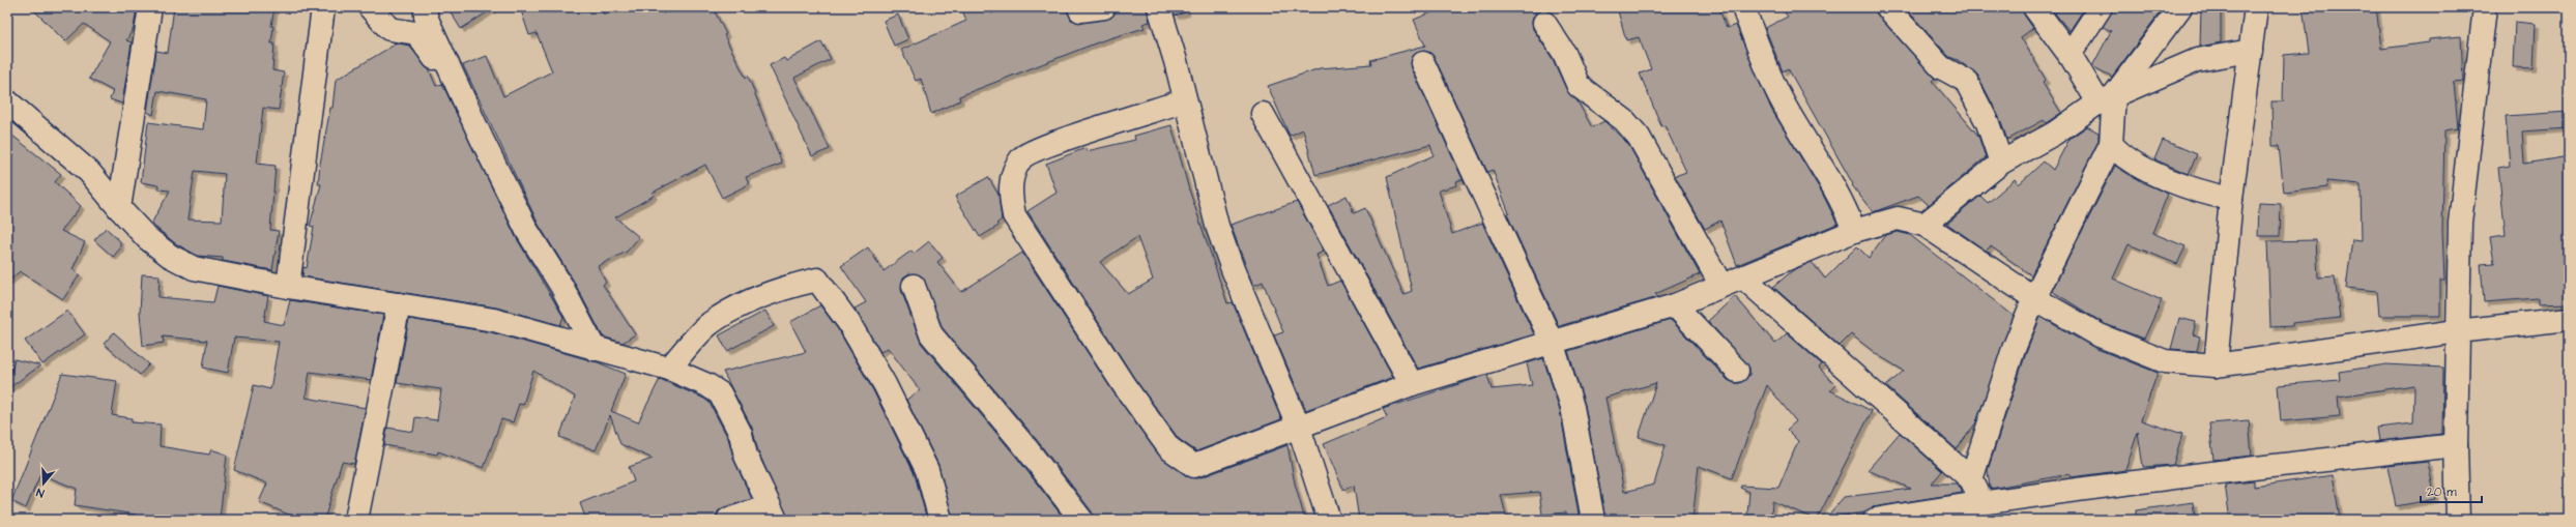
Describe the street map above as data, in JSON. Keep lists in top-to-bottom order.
{
  "scale_bar": "20 m",
  "north": "bottom"
}
